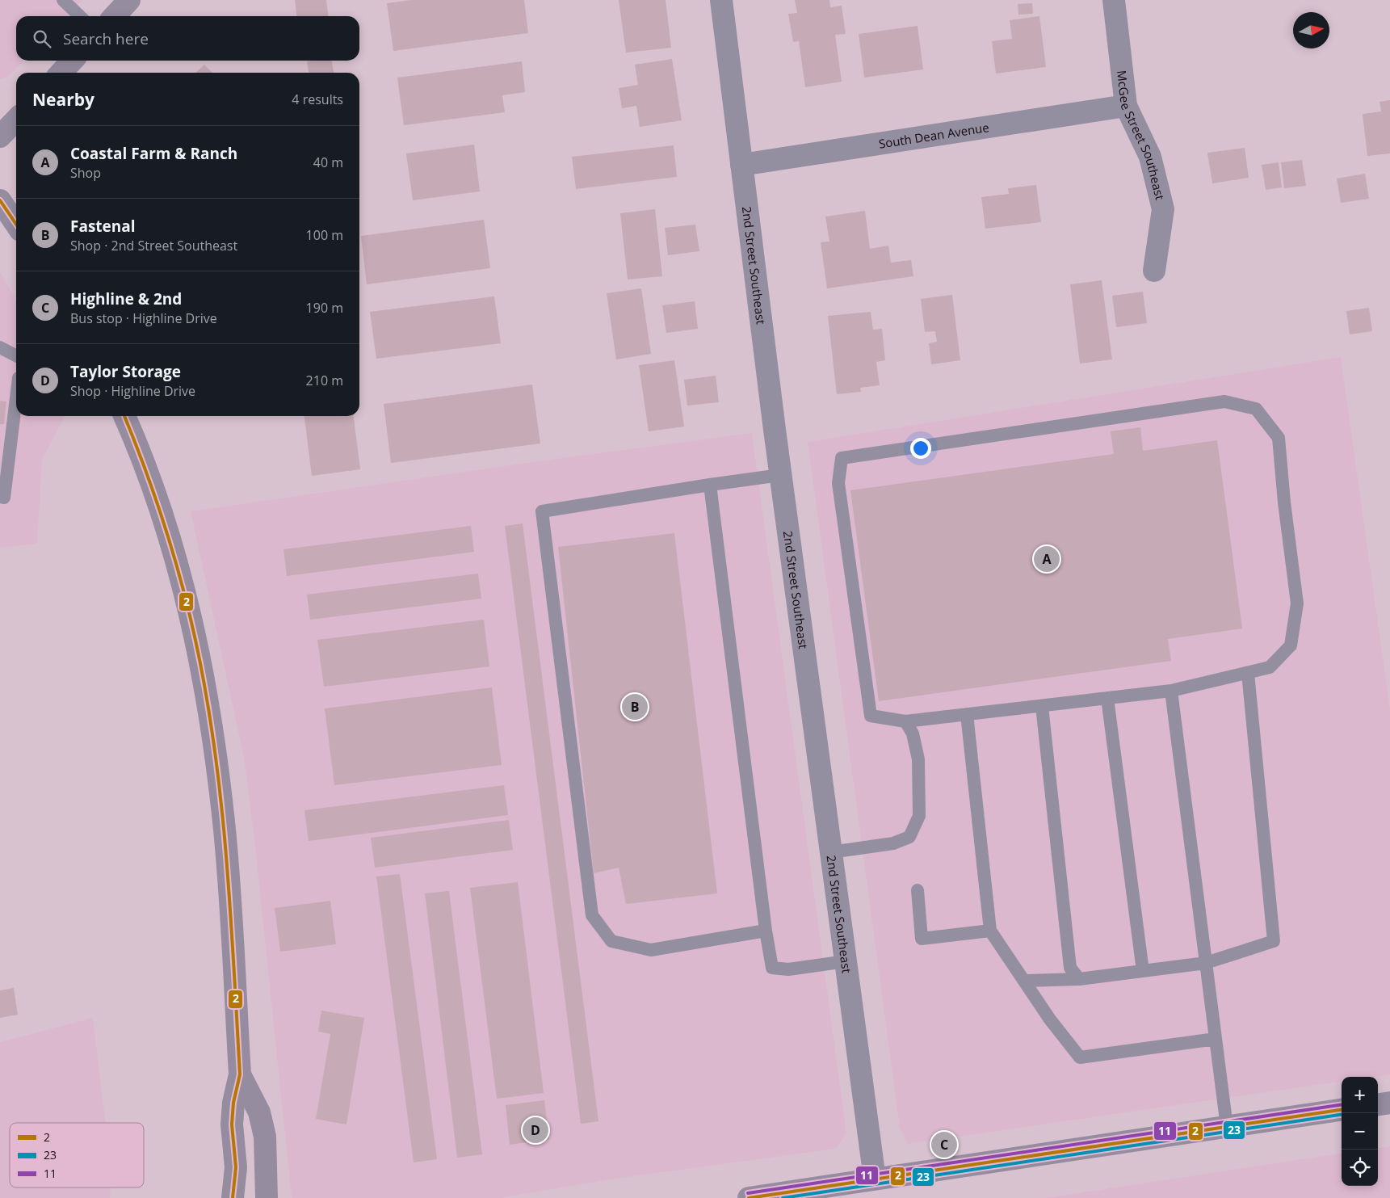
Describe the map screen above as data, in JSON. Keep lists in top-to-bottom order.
{
  "streets": {
    "street": ["South Dean Avenue", "McGee Street Southeast", "2nd Street Southeast"]
  },
  "crossings": [
    ["South Dean Avenue", "McGee Street Southeast"],
    ["South Dean Avenue", "2nd Street Southeast"]
  ],
  "lines": ["transit line 2", "transit line 11", "transit line 23"],
  "legend": ["2", "23", "11"],
  "north": "right",
  "page": {
    "search": "Search here",
    "heading": ["Nearby", "4 results"],
    "list": [
      {
        "mark": "A",
        "name": "Coastal Farm & Ranch",
        "note": "Shop",
        "value": "40 m"
      },
      {
        "mark": "B",
        "name": "Fastenal",
        "note": "Shop · 2nd Street Southeast",
        "value": "100 m"
      },
      {
        "mark": "C",
        "name": "Highline & 2nd",
        "note": "Bus stop · Highline Drive",
        "value": "190 m"
      },
      {
        "mark": "D",
        "name": "Taylor Storage",
        "note": "Shop · Highline Drive",
        "value": "210 m"
      }
    ],
    "pins": [
      "A",
      "B",
      "D",
      "C"
    ],
    "map_buttons": ["+", "−"]
  }
}
